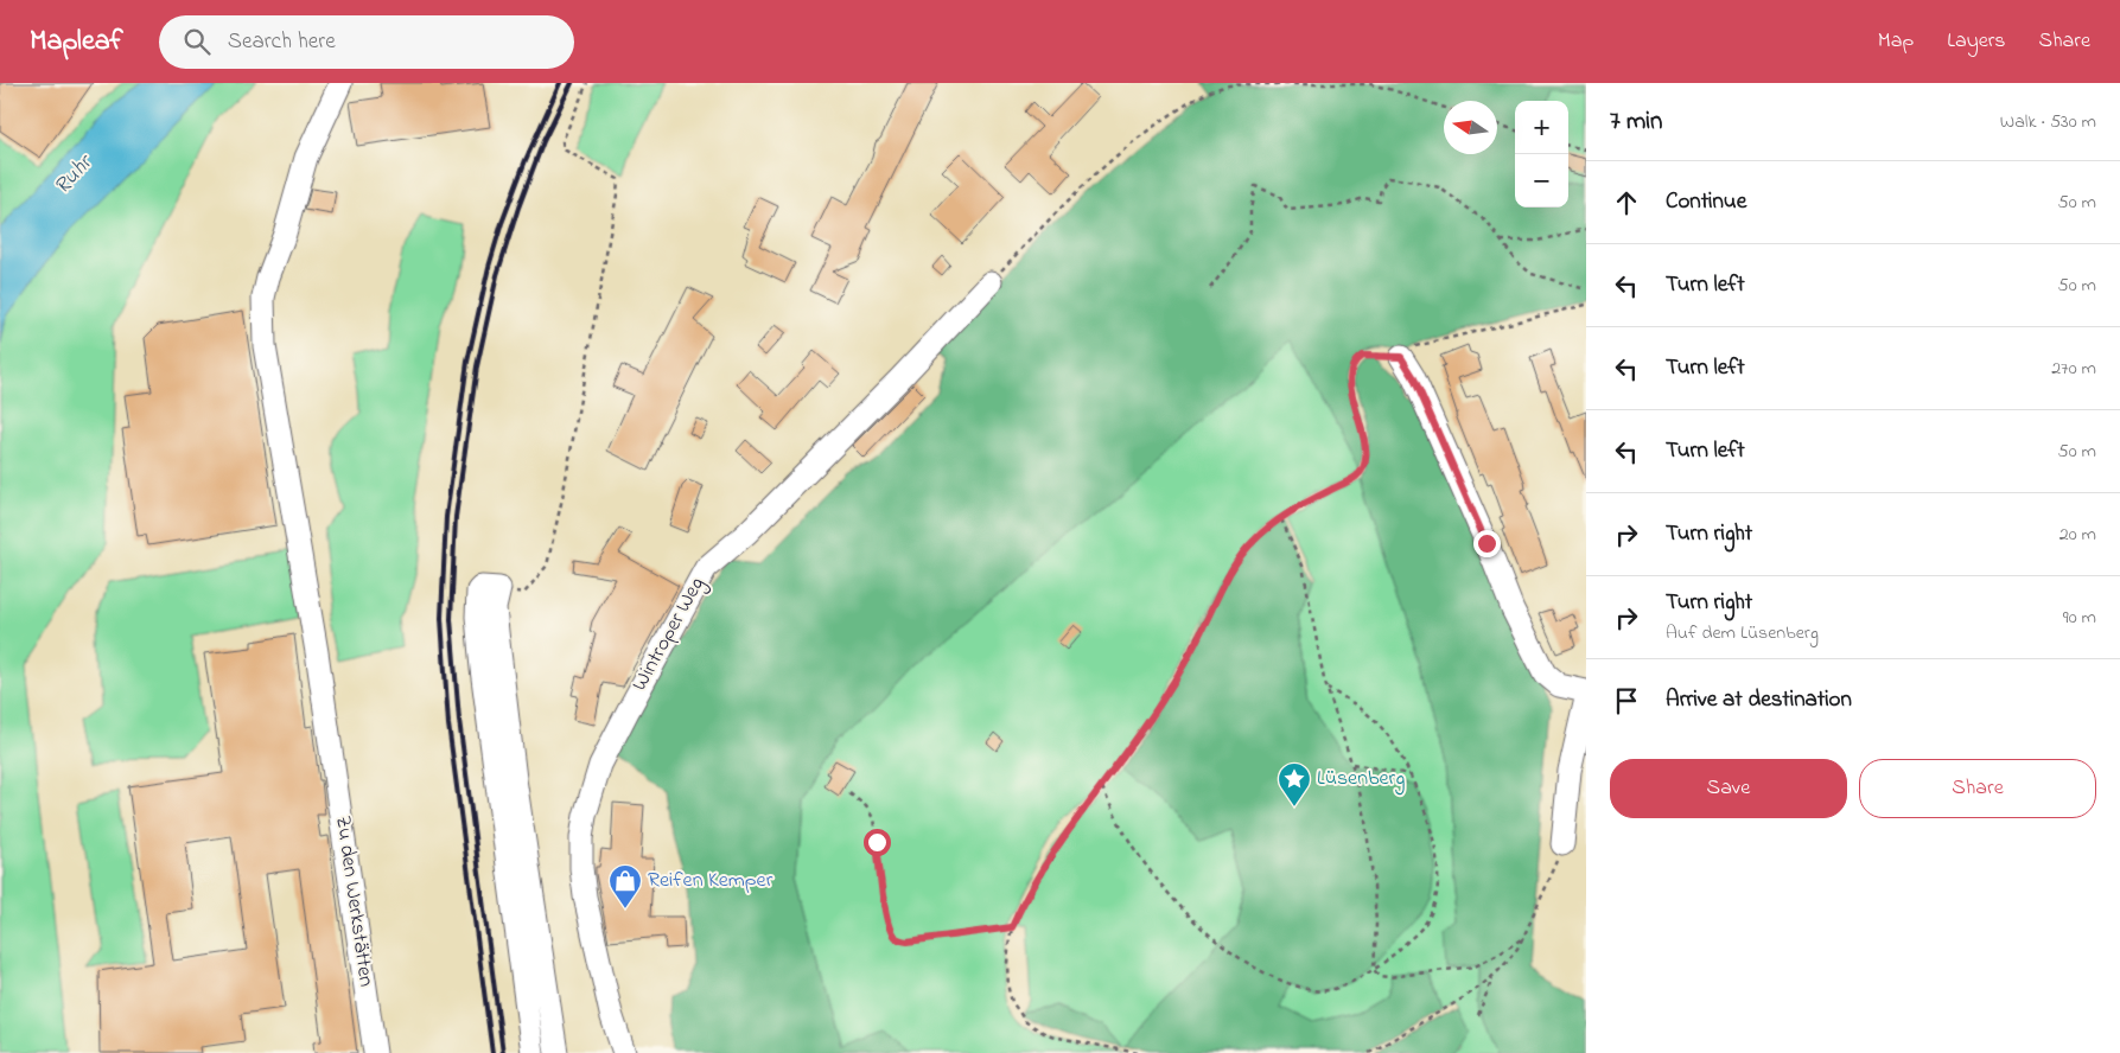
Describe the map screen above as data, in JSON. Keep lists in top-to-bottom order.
{
  "streets": {
    "street": ["Wintroper Weg", "Zu den Werkstätten"]
  },
  "water": ["Ruhr"],
  "places": {
    "place": ["Lüsenberg"],
    "shop": ["Reifen Kemper"]
  },
  "north": "left",
  "page": {
    "header": "Mapleaf",
    "search": "Search here",
    "nav": ["Map", "Layers", "Share"],
    "heading": ["7 min", "Walk · 530 m"],
    "map_buttons": ["+", "−"],
    "list": [
      ["Continue", "50 m"],
      ["Turn left", "50 m"],
      ["Turn left", "270 m"],
      ["Turn left", "50 m"],
      ["Turn right", "20 m"],
      ["Turn right", "Auf dem Lüsenberg", "90 m"],
      "Arrive at destination"
    ],
    "buttons": ["Save", "Share"]
  }
}
